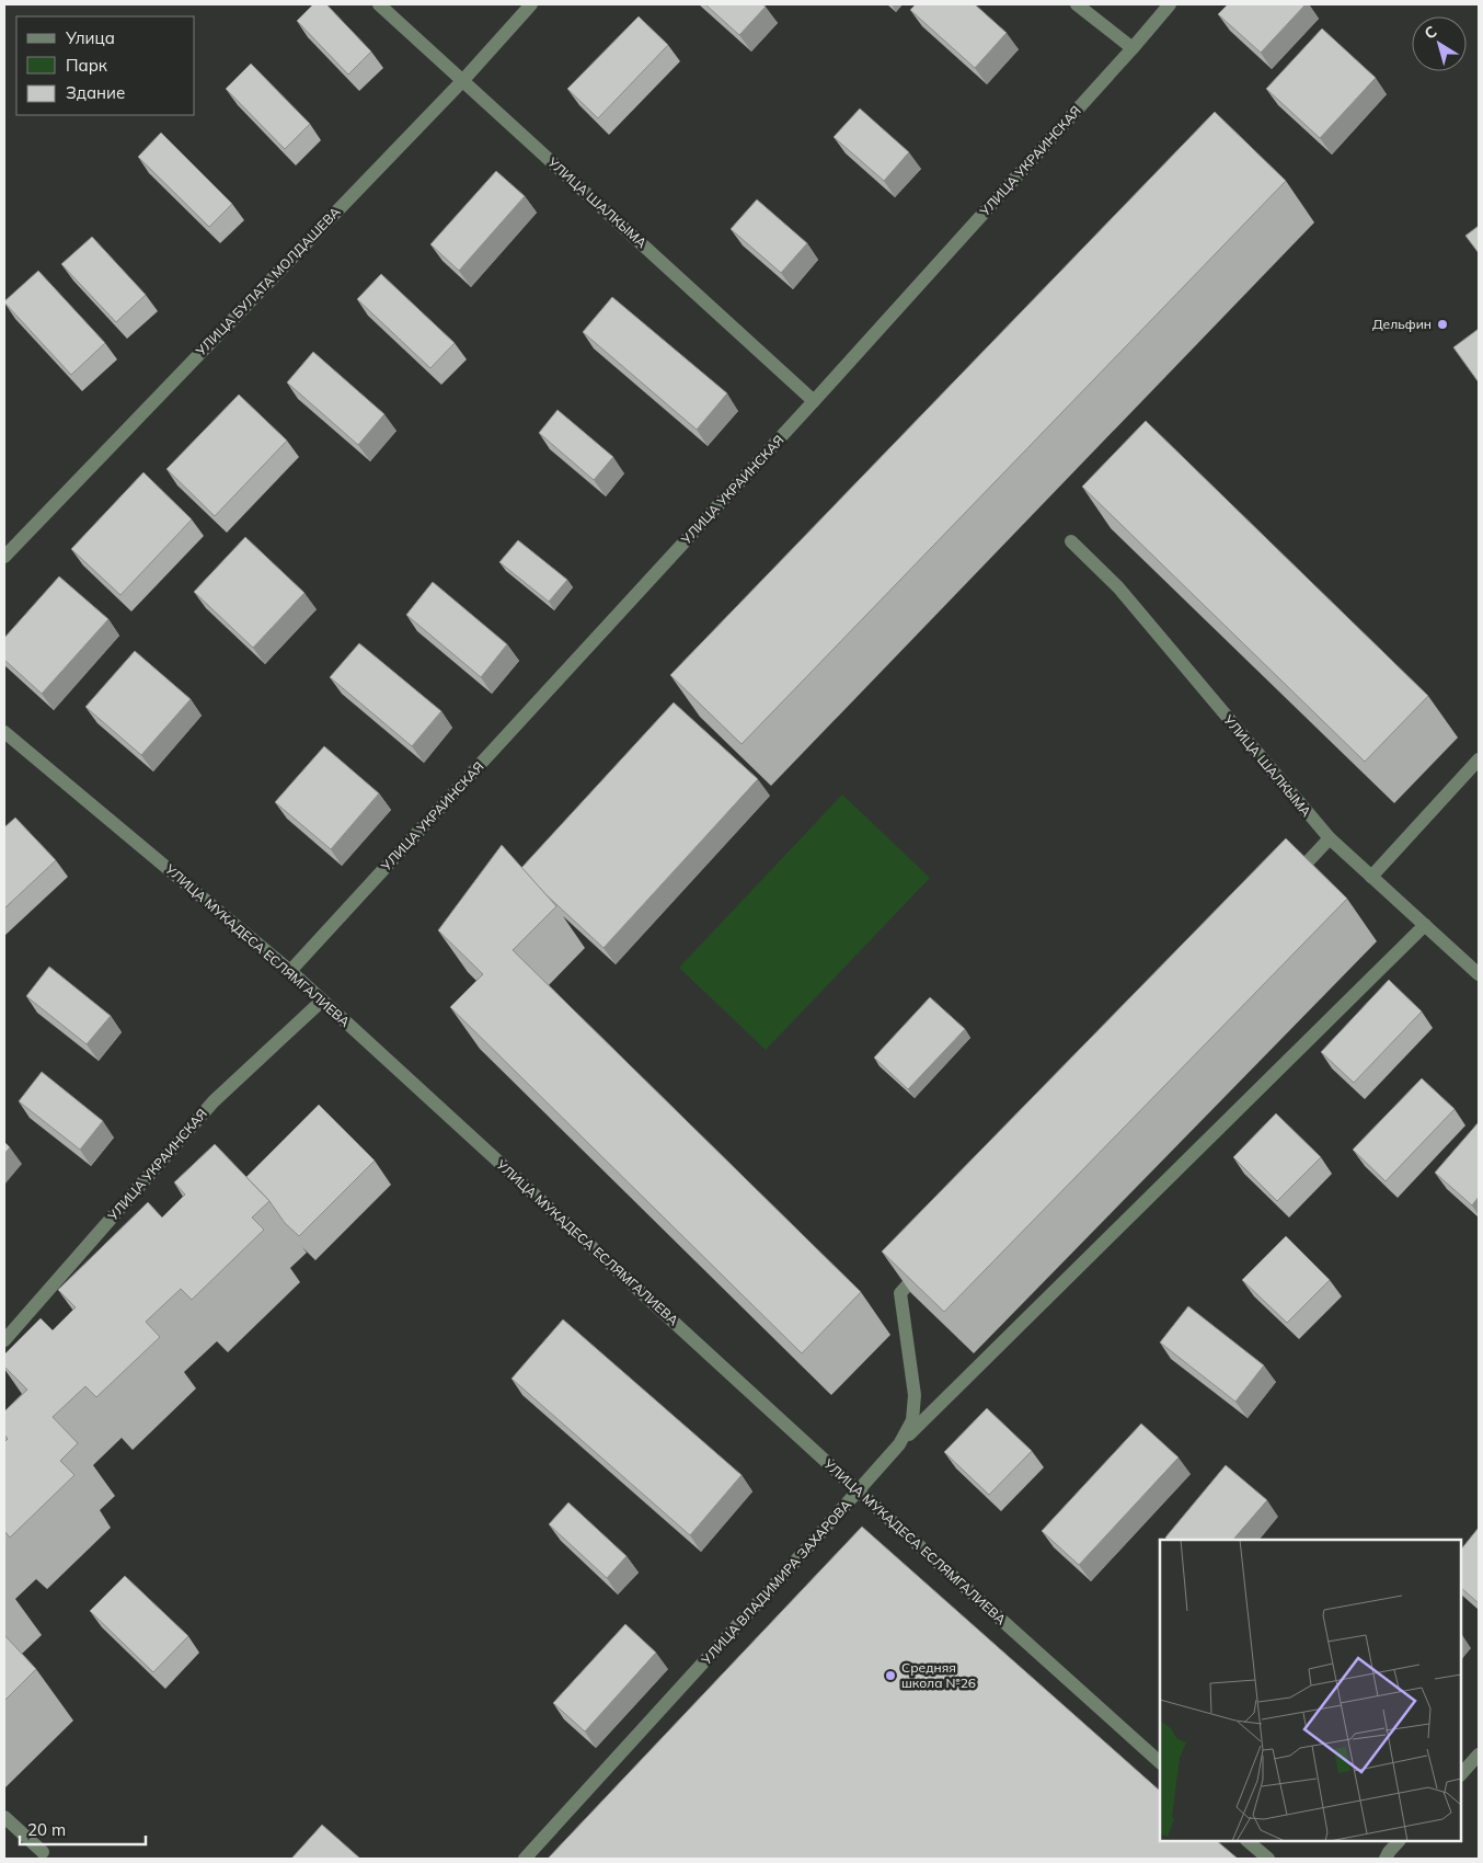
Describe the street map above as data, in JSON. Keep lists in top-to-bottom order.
{
  "streets": {
    "street": [
      "УЛИЦА УКРАИНСКАЯ",
      "УЛИЦА ШАЛКЫМА",
      "УЛИЦА БУЛАТА МОЛДАШЕВА",
      "УЛИЦА МУКАДЕСА ЕСЛЯМГАЛИЕВА",
      "УЛИЦА ВЛАДИМИРА ЗАХАРОВА"
    ]
  },
  "crossings": [
    ["УЛИЦА УКРАИНСКАЯ", "УЛИЦА ШАЛКЫМА"],
    ["УЛИЦА УКРАИНСКАЯ", "УЛИЦА МУКАДЕСА ЕСЛЯМГАЛИЕВА"],
    ["УЛИЦА ШАЛКЫМА", "УЛИЦА БУЛАТА МОЛДАШЕВА"],
    ["УЛИЦА МУКАДЕСА ЕСЛЯМГАЛИЕВА", "УЛИЦА ВЛАДИМИРА ЗАХАРОВА"]
  ],
  "places": ["Дельфин", "Средняя школа №26"],
  "legend": ["Улица", "Парк", "Здание"],
  "scale_bar": "20 m",
  "north": "top left"
}
